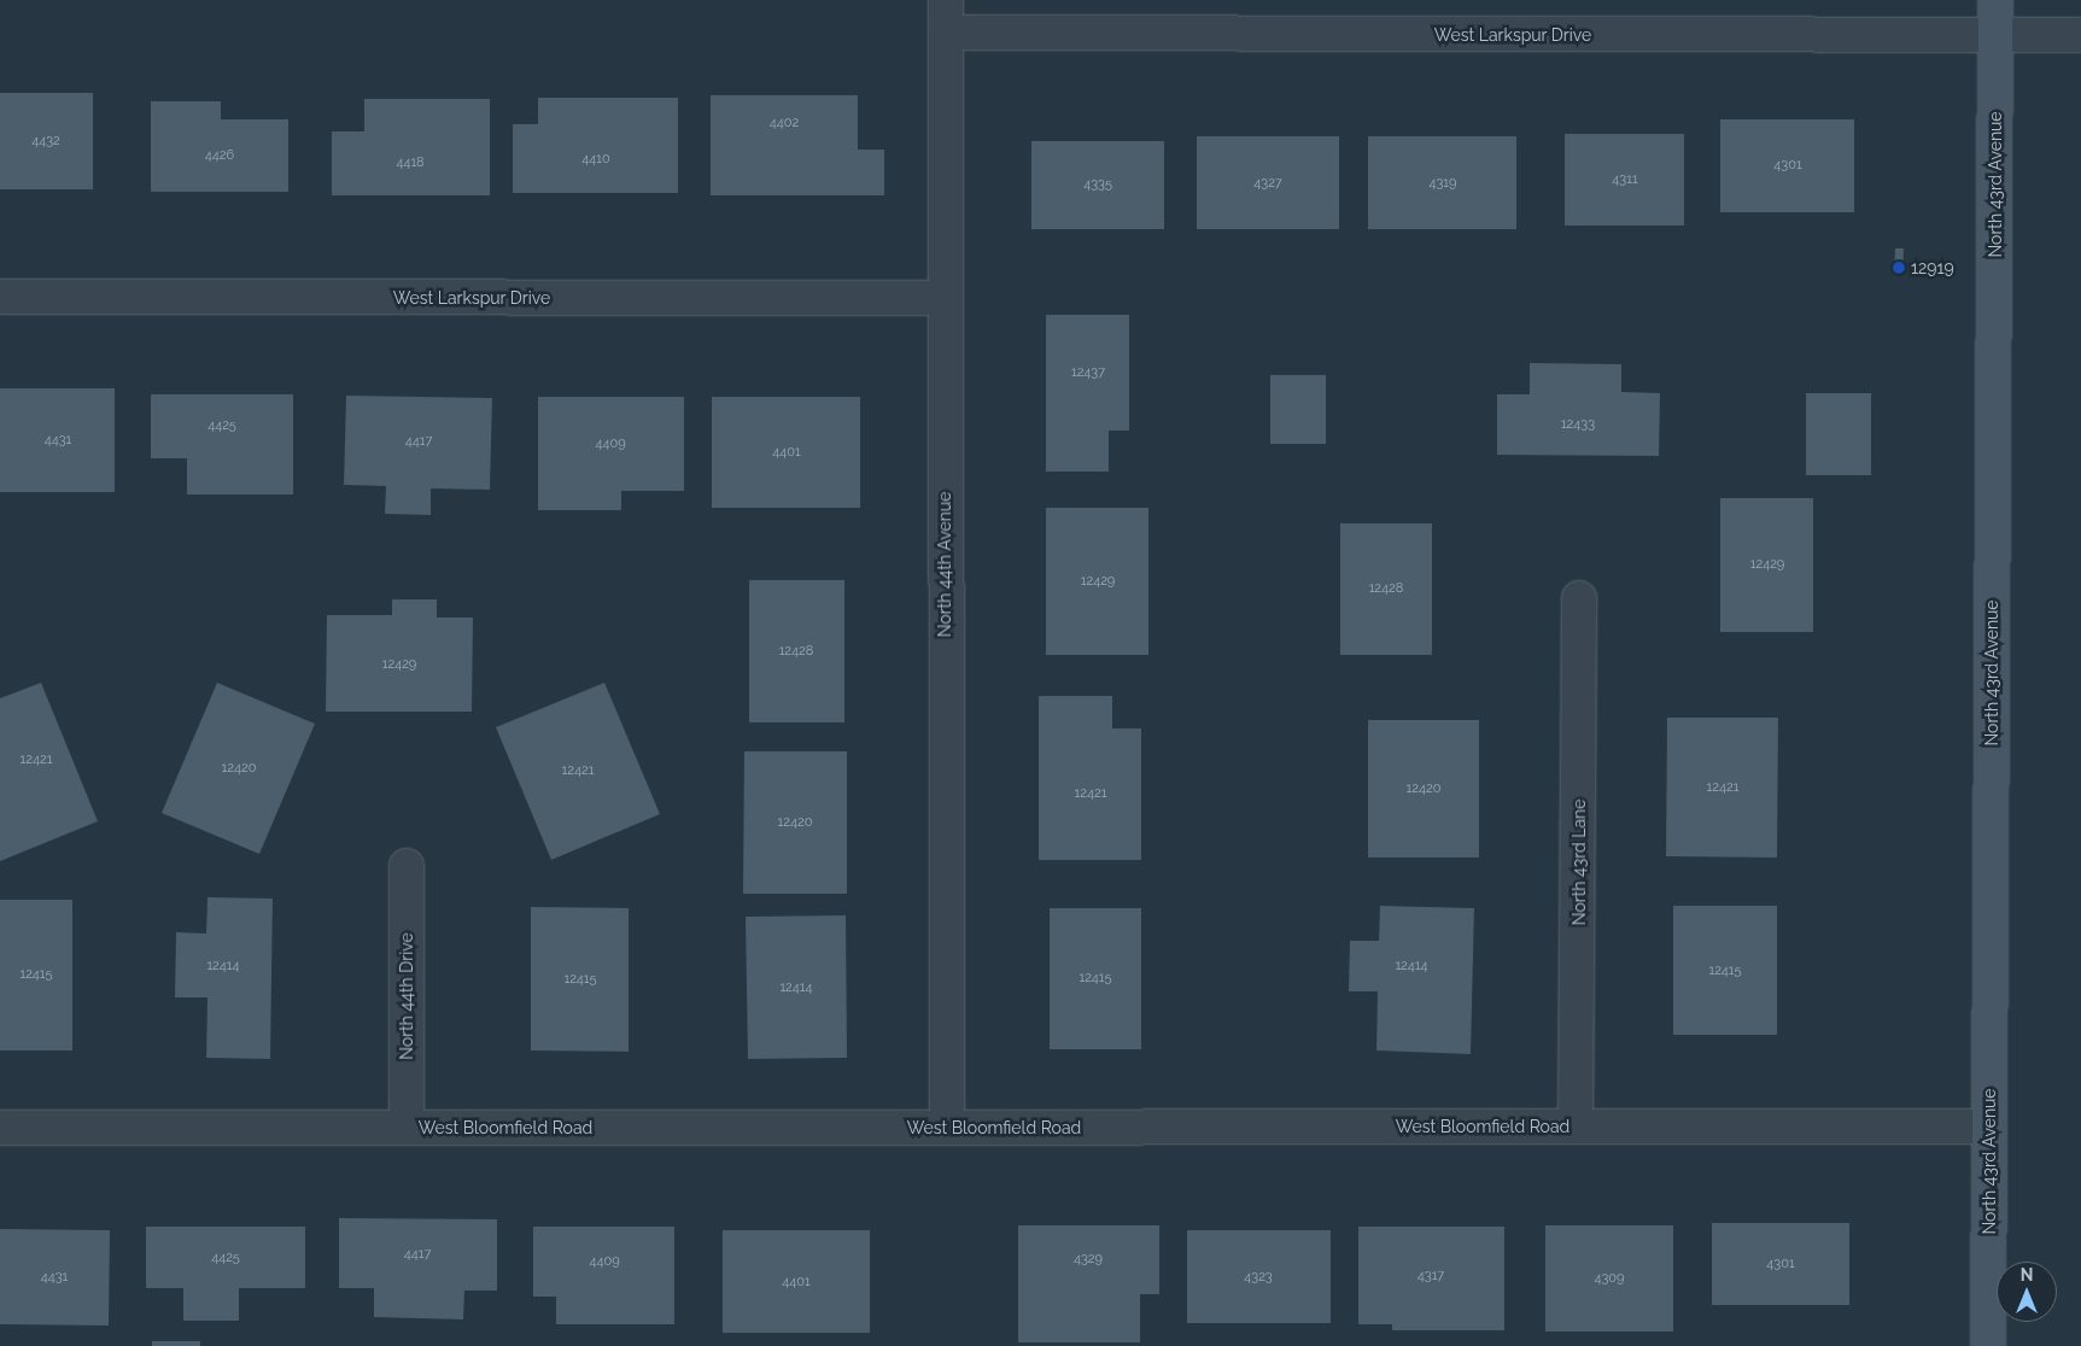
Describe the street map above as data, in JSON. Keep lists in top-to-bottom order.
{
  "streets": {
    "main road": ["North 43rd Avenue"],
    "street": [
      "West Larkspur Drive",
      "North 44th Avenue",
      "North 43rd Lane",
      "North 44th Drive",
      "West Bloomfield Road"
    ]
  },
  "crossings": [
    ["West Larkspur Drive", "North 43rd Avenue"],
    ["West Larkspur Drive", "North 44th Avenue"],
    ["North 43rd Avenue", "West Bloomfield Road"],
    ["North 44th Avenue", "West Bloomfield Road"],
    ["North 43rd Lane", "West Bloomfield Road"],
    ["North 44th Drive", "West Bloomfield Road"]
  ],
  "places": ["12919"],
  "house_numbers": [
    "4402",
    "4432",
    "4426",
    "4410",
    "4418",
    "4301",
    "4311",
    "4327",
    "4319",
    "4335",
    "12437",
    "12433",
    "4425",
    "4431",
    "4417",
    "4409",
    "4401",
    "12429",
    "12429",
    "12428",
    "12428",
    "12429",
    "12421",
    "12420",
    "12421",
    "12421",
    "12420",
    "12421",
    "12420",
    "12414",
    "12414",
    "12415",
    "12415",
    "12415",
    "12415",
    "12414",
    "4417",
    "4425",
    "4329",
    "4409",
    "4301",
    "4317",
    "4431",
    "4323",
    "4309",
    "4401"
  ],
  "north": "top"
}
